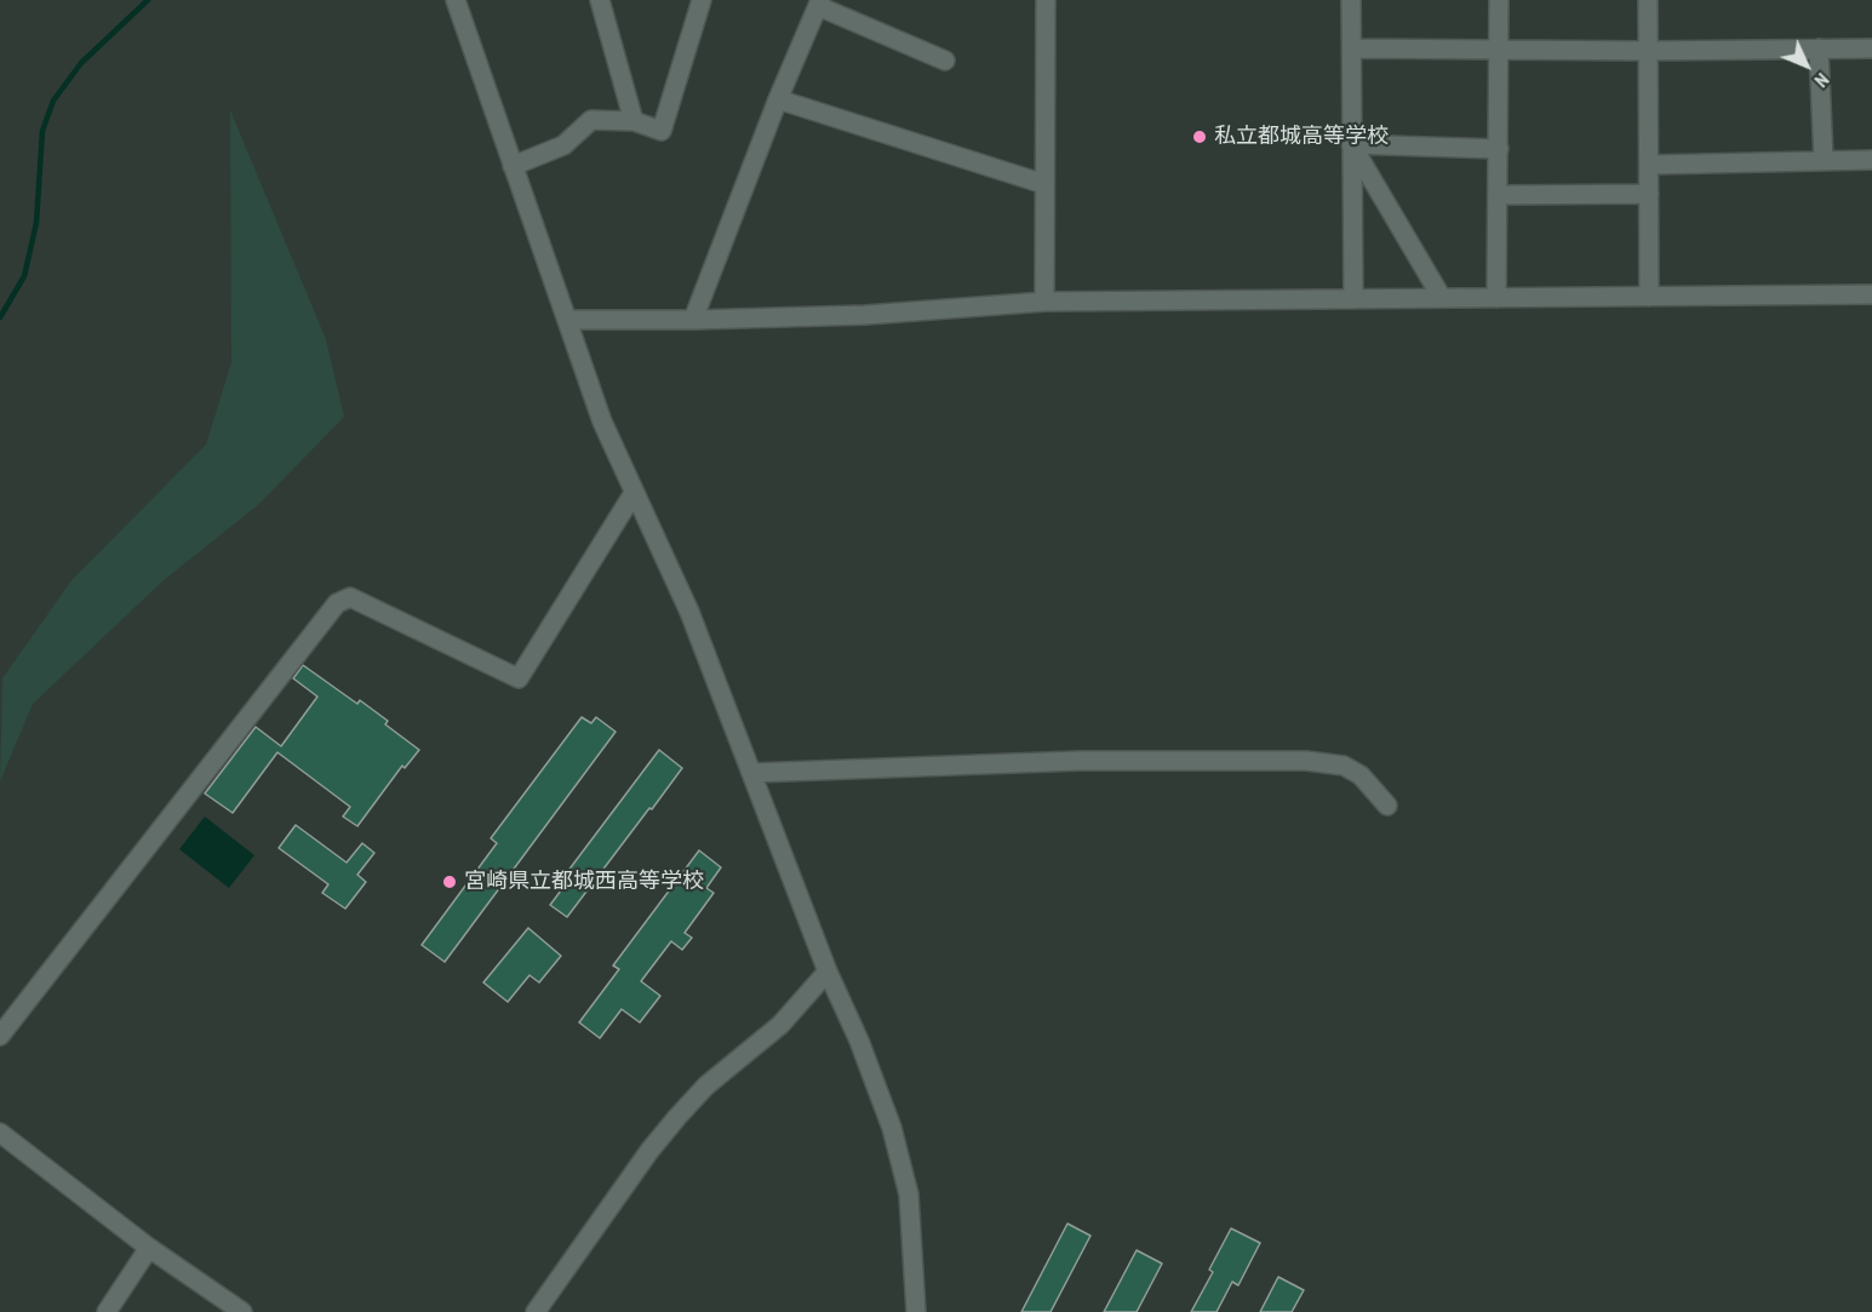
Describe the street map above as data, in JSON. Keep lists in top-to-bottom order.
{
  "places": ["私立都城高等学校", "宮崎県立都城西高等学校"],
  "north": "bottom right"
}
